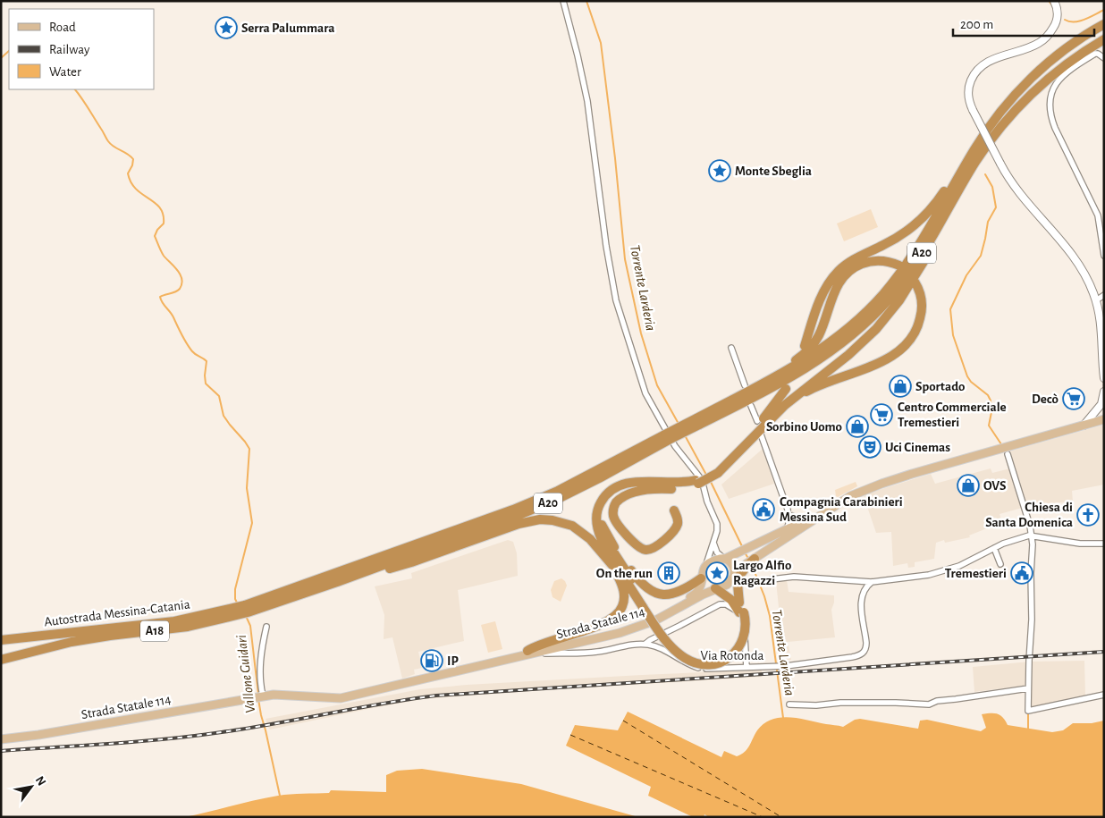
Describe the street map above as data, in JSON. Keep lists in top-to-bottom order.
{
  "streets": {
    "highway": ["A20", "Autostrada Messina-Catania", "A18"],
    "main road": ["Strada Statale 114"],
    "street": ["Via Rotonda"]
  },
  "crossings": [
    ["A20", "A18"],
    ["Autostrada Messina-Catania", "A18"],
    ["Strada Statale 114", "Via Rotonda"]
  ],
  "water": ["Torrente Larderia", "Vallone Guidari"],
  "places": {
    "place": ["Serra Palummara", "Monte Sbeglia", "Largo Alfio Ragazzi"],
    "shop": ["Sportado", "Sorbino Uomo", "OVS"],
    "supermarket": ["Decò", "Centro Commerciale Tremestieri"],
    "theatre": ["Uci Cinemas"],
    "public building": ["Compagnia Carabinieri Messina Sud", "Tremestieri"],
    "church": ["Chiesa di Santa Domenica"],
    "building": ["On the run"],
    "fuel station": ["IP"]
  },
  "legend": ["Road", "Railway", "Water"],
  "scale_bar": "200 m",
  "north": "top right"
}
